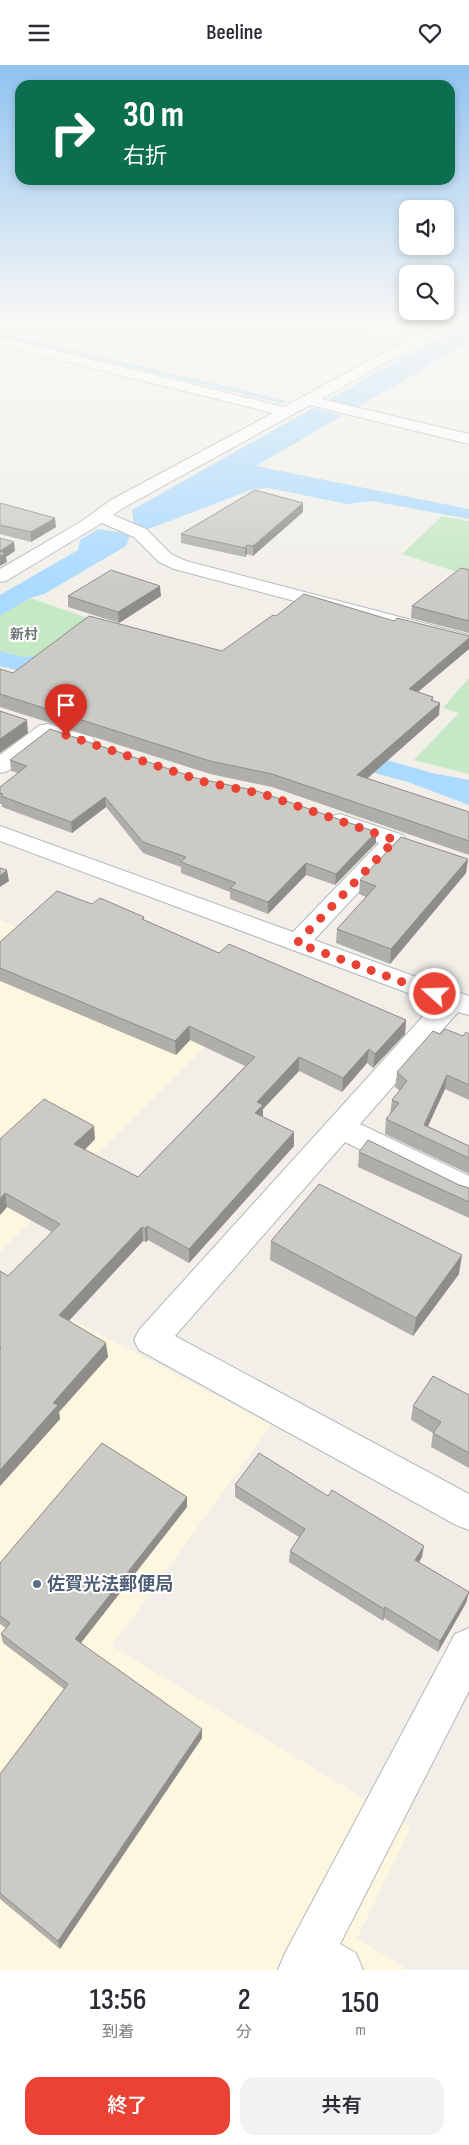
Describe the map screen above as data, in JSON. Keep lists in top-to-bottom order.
{
  "districts": ["新村"],
  "places": ["佐賀光法郵便局"],
  "page": {
    "header": "Beeline",
    "turn": ["30 m", "右折"],
    "eta": [
      "13:56",
      "到着",
      "2",
      "分",
      "150",
      "m"
    ],
    "buttons": ["終了", "共有"]
  }
}
